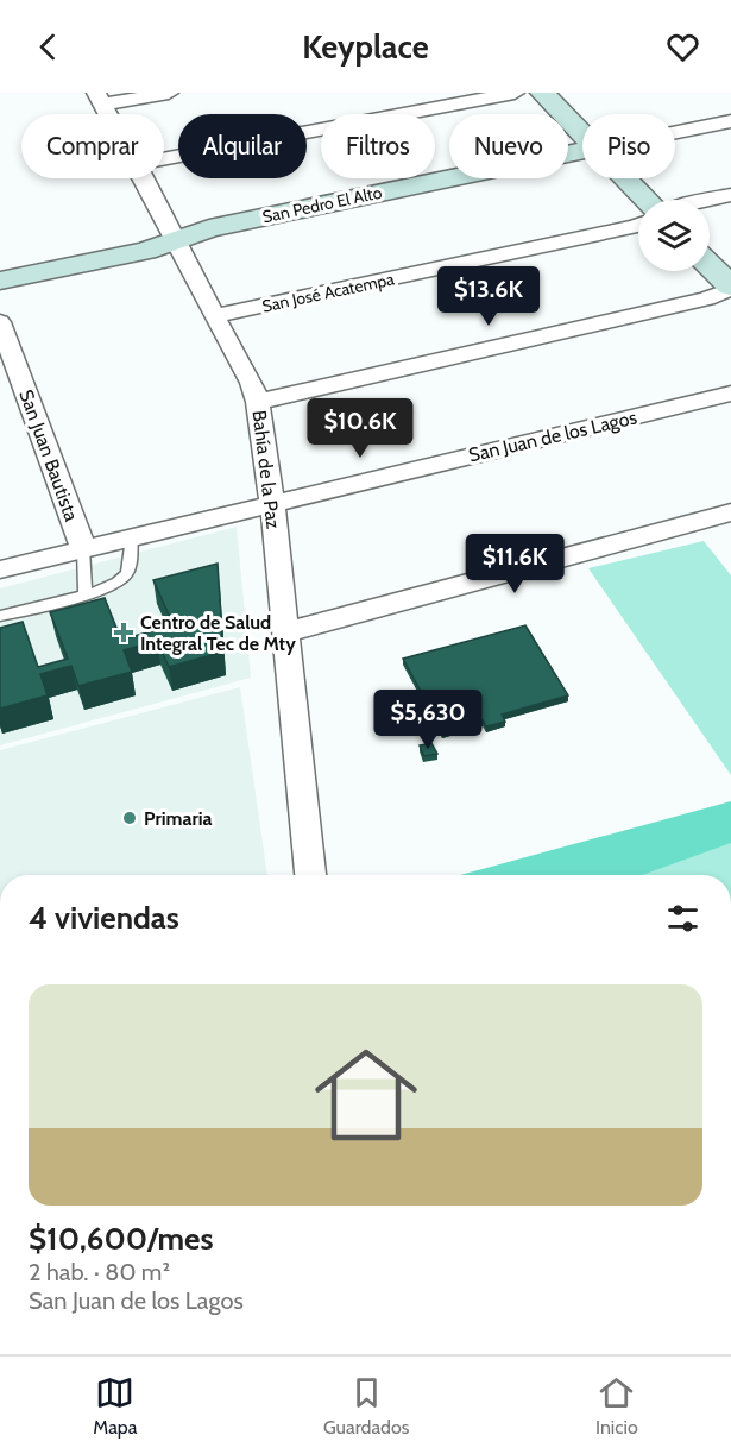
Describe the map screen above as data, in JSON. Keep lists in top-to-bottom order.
{
  "streets": {
    "street": [
      "San Pedro El Alto",
      "San José Acatempa",
      "San Juan de los Lagos",
      "San Juan Bautista",
      "Bahía de la Paz"
    ]
  },
  "crossings": [
    ["San Pedro El Alto", "Bahía de la Paz"],
    ["San José Acatempa", "Bahía de la Paz"],
    ["San Juan de los Lagos", "San Juan Bautista"],
    ["San Juan de los Lagos", "Bahía de la Paz"]
  ],
  "places": {
    "health": ["Centro de Salud Integral Tec de Mty"],
    "other": ["Primaria"]
  },
  "page": {
    "header": "Keyplace",
    "chip": [
      "Comprar",
      "Alquilar",
      "Filtros",
      "Nuevo",
      "Piso"
    ],
    "price": [
      "$13.6K",
      "$10.6K",
      "$11.6K",
      "$5,630"
    ],
    "heading": "4 viviendas",
    "list": [
      {
        "name": "$10,600/mes",
        "note": "2 hab. · 80 m² · San Juan de los Lagos"
      }
    ],
    "tabs": ["Mapa", "Guardados", "Inicio"]
  }
}
